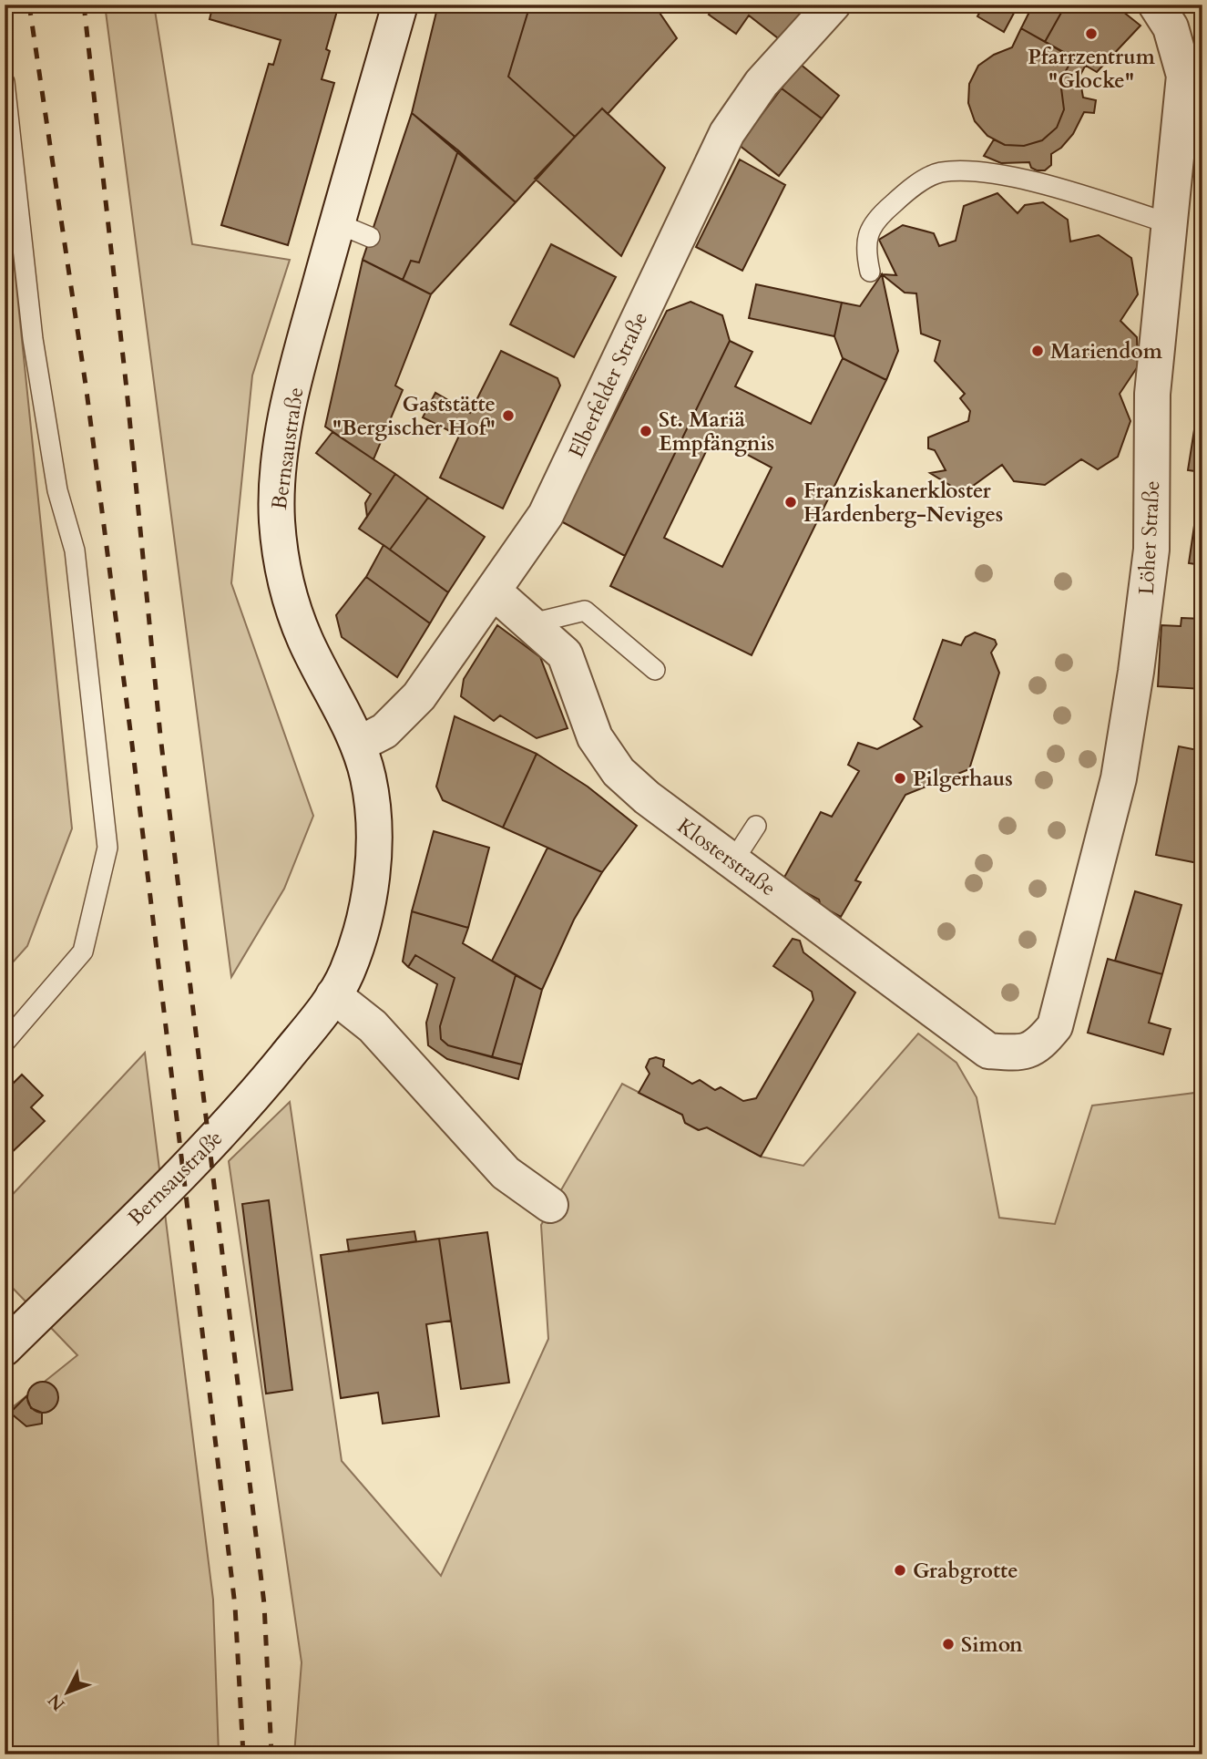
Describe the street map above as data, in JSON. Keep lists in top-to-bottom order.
{
  "streets": {
    "street": [
      "Elberfelder Straße",
      "Bernsaustraße",
      "Löher Straße",
      "Klosterstraße"
    ]
  },
  "crossings": [
    ["Elberfelder Straße", "Bernsaustraße"],
    ["Elberfelder Straße", "Klosterstraße"],
    ["Löher Straße", "Klosterstraße"]
  ],
  "places": [
    "Pfarrzentrum \"Glocke\"",
    "Mariendom",
    "Gaststätte \"Bergischer Hof\"",
    "St. Mariä Empfängnis",
    "Franziskanerkloster Hardenberg-Neviges",
    "Pilgerhaus",
    "Grabgrotte",
    "Simon"
  ],
  "north": "bottom left"
}
